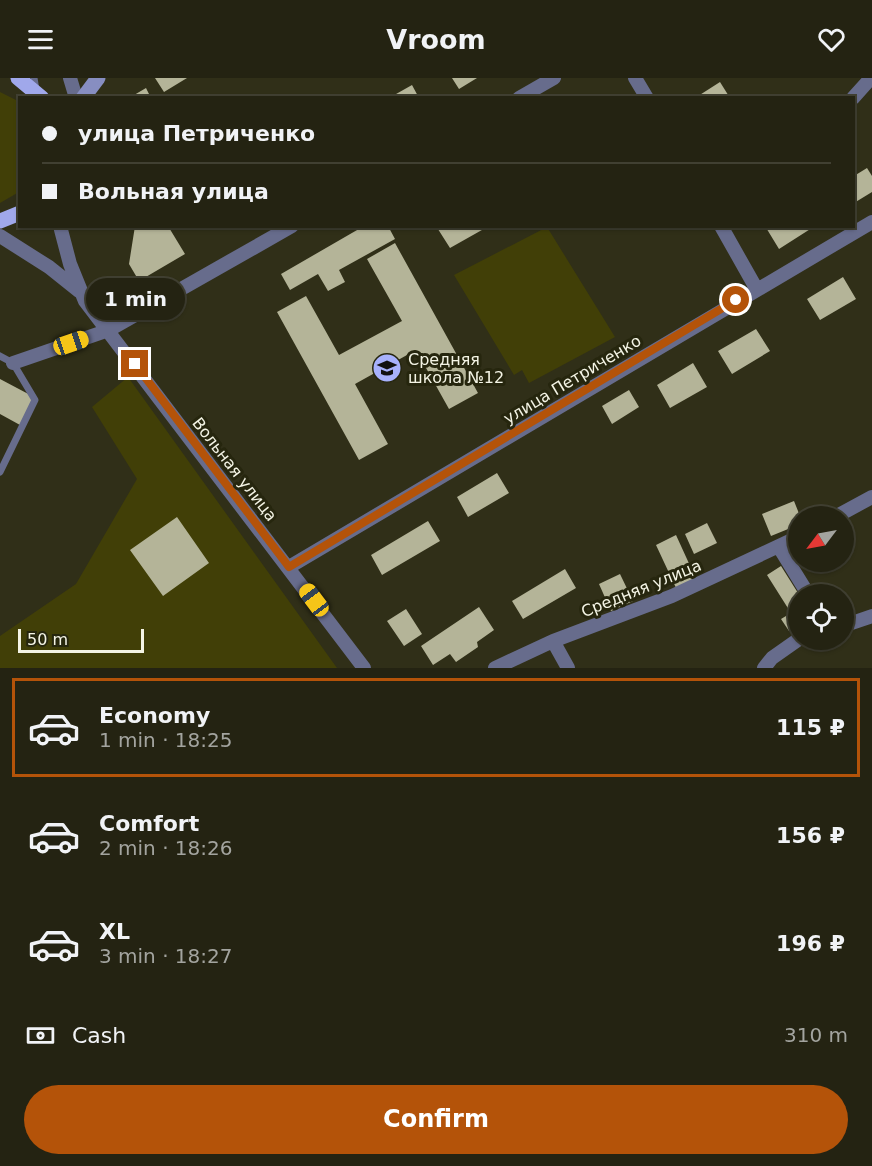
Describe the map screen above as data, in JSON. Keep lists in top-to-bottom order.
{
  "streets": {
    "street": ["улица Петриченко", "Вольная улица", "Средняя улица"]
  },
  "crossings": [
    ["улица Петриченко", "Вольная улица"]
  ],
  "places": {
    "school or university": ["Средняя школа №12"]
  },
  "scale_bar": "50 m",
  "north": "bottom left",
  "page": {
    "header": "Vroom",
    "banner": ["улица Петриченко", "Вольная улица"],
    "bubble": "1 min",
    "scale": "50 m",
    "list": [
      {
        "name": "Economy",
        "note": "1 min · 18:25",
        "value": "115 ₽"
      },
      {
        "name": "Comfort",
        "note": "2 min · 18:26",
        "value": "156 ₽"
      },
      {
        "name": "XL",
        "note": "3 min · 18:27",
        "value": "196 ₽"
      }
    ],
    "pay": ["Cash", "310 m"],
    "buttons": "Confirm"
  }
}
